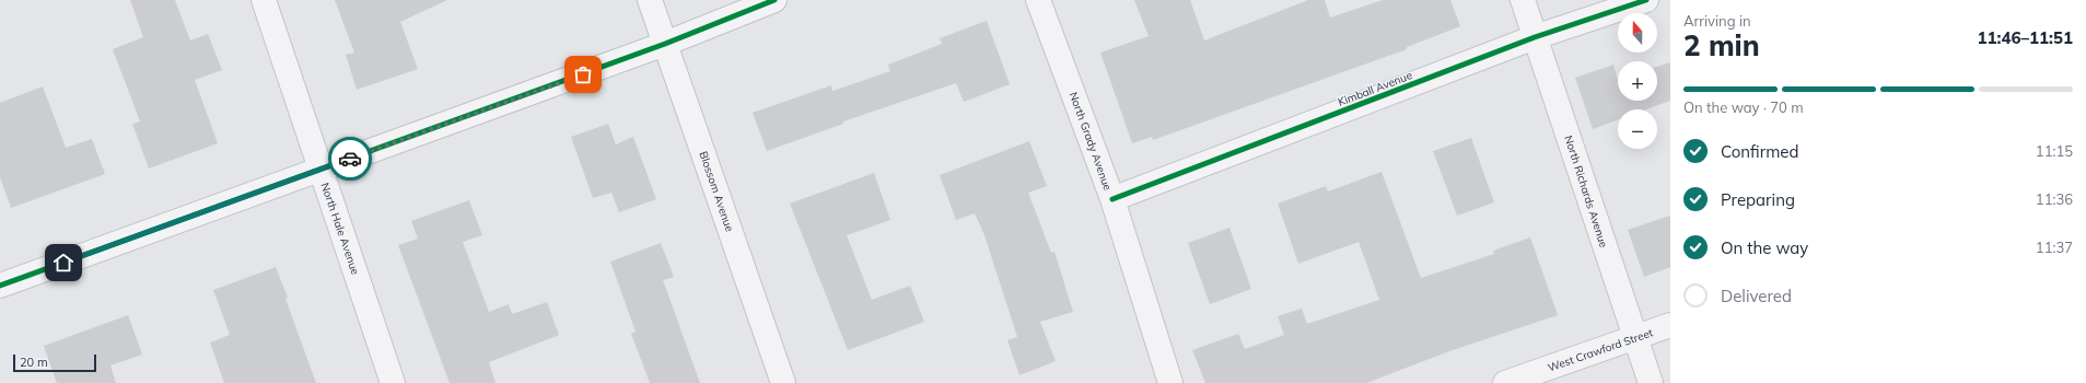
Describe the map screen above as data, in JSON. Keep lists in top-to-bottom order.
{
  "streets": {
    "street": [
      "Kimball Avenue",
      "North Grady Avenue",
      "Blossom Avenue",
      "North Richards Avenue",
      "North Hale Avenue",
      "West Crawford Street"
    ]
  },
  "crossings": [
    ["Kimball Avenue", "North Grady Avenue"],
    ["Kimball Avenue", "North Richards Avenue"],
    ["North Richards Avenue", "West Crawford Street"]
  ],
  "scale_bar": "20 m",
  "north": "top",
  "page": {
    "heading": ["2 min", "Arriving in", "11:46–11:51"],
    "map_buttons": ["+", "−"],
    "bar": "On the way · 70 m",
    "list": [
      ["Confirmed", "11:15"],
      ["Preparing", "11:36"],
      ["On the way", "11:37"],
      "Delivered"
    ],
    "scale": "20 m"
  }
}
